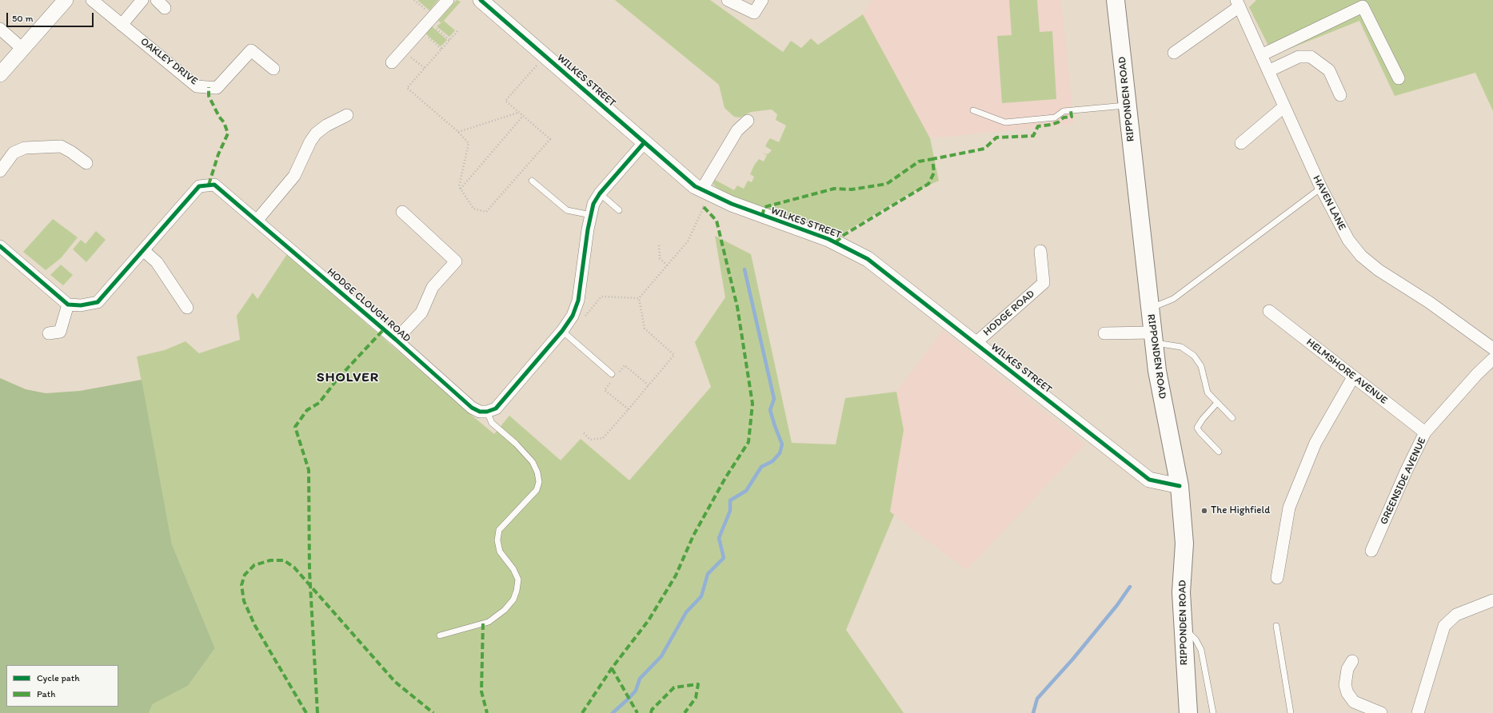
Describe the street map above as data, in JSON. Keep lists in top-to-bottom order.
{
  "streets": {
    "main road": ["RIPPONDEN ROAD"],
    "street": [
      "OAKLEY DRIVE",
      "WILKES STREET",
      "HAVEN LANE",
      "HODGE CLOUGH ROAD",
      "HODGE ROAD",
      "HELMSHORE AVENUE",
      "GREENSIDE AVENUE"
    ]
  },
  "crossings": [
    ["WILKES STREET", "RIPPONDEN ROAD"],
    ["WILKES STREET", "HODGE ROAD"],
    ["HELMSHORE AVENUE", "GREENSIDE AVENUE"]
  ],
  "districts": ["SHOLVER"],
  "places": ["The Highfield"],
  "legend": ["Cycle path", "Path"],
  "scale_bar": "50 m"
}
